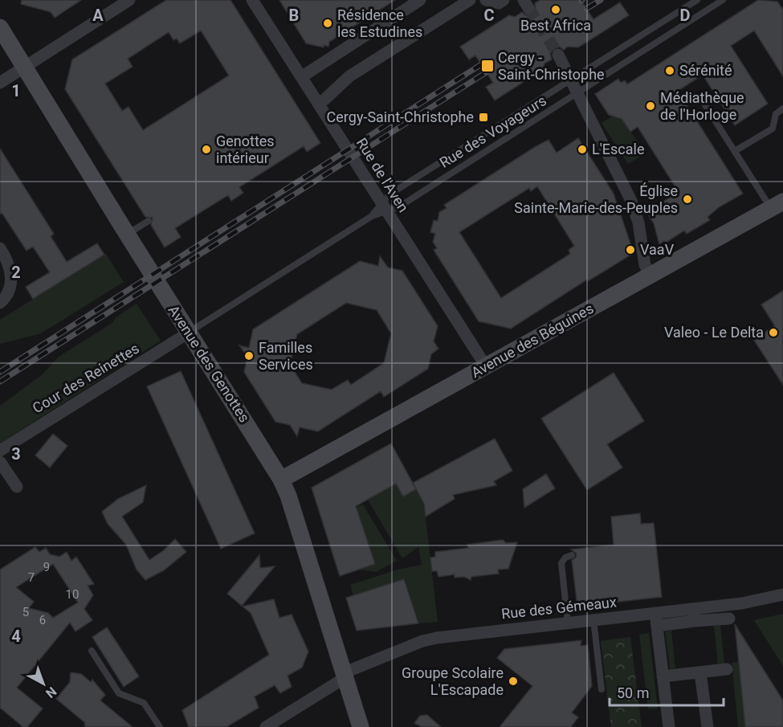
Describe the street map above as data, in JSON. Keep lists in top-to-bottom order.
{
  "streets": {
    "street": [
      "Rue de l'Aven",
      "Avenue des Béguines",
      "Avenue des Genottes",
      "Cour des Reinettes",
      "Rue des Gémeaux"
    ],
    "lane": ["Rue des Voyageurs"]
  },
  "crossings": [
    ["Rue des Voyageurs", "Rue de l'Aven"],
    ["Rue des Voyageurs", "Avenue des Genottes"],
    ["Rue des Voyageurs", "Cour des Reinettes"],
    ["Rue de l'Aven", "Avenue des Béguines"],
    ["Avenue des Béguines", "Avenue des Genottes"],
    ["Avenue des Genottes", "Cour des Reinettes"],
    ["Avenue des Genottes", "Rue des Gémeaux"]
  ],
  "places": {
    "other": [
      "Best Africa",
      "Résidence les Estudines",
      "Sérénité",
      "Médiathèque de l'Horloge",
      "Genottes intérieur",
      "L'Escale",
      "Église Sainte-Marie-des-Peuples",
      "VaaV",
      "Valeo - Le Delta",
      "Familles Services",
      "Groupe Scolaire L'Escapade"
    ],
    "transit": ["Cergy - Saint-Christophe", "Cergy-Saint-Christophe"]
  },
  "house_numbers": [
    "9",
    "7",
    "10",
    "5",
    "6"
  ],
  "scale_bar": "50 m",
  "north": "bottom right",
  "grid": {
    "columns": [
      "A",
      "B",
      "C",
      "D"
    ],
    "rows": [
      "1",
      "2",
      "3",
      "4"
    ]
  }
}
